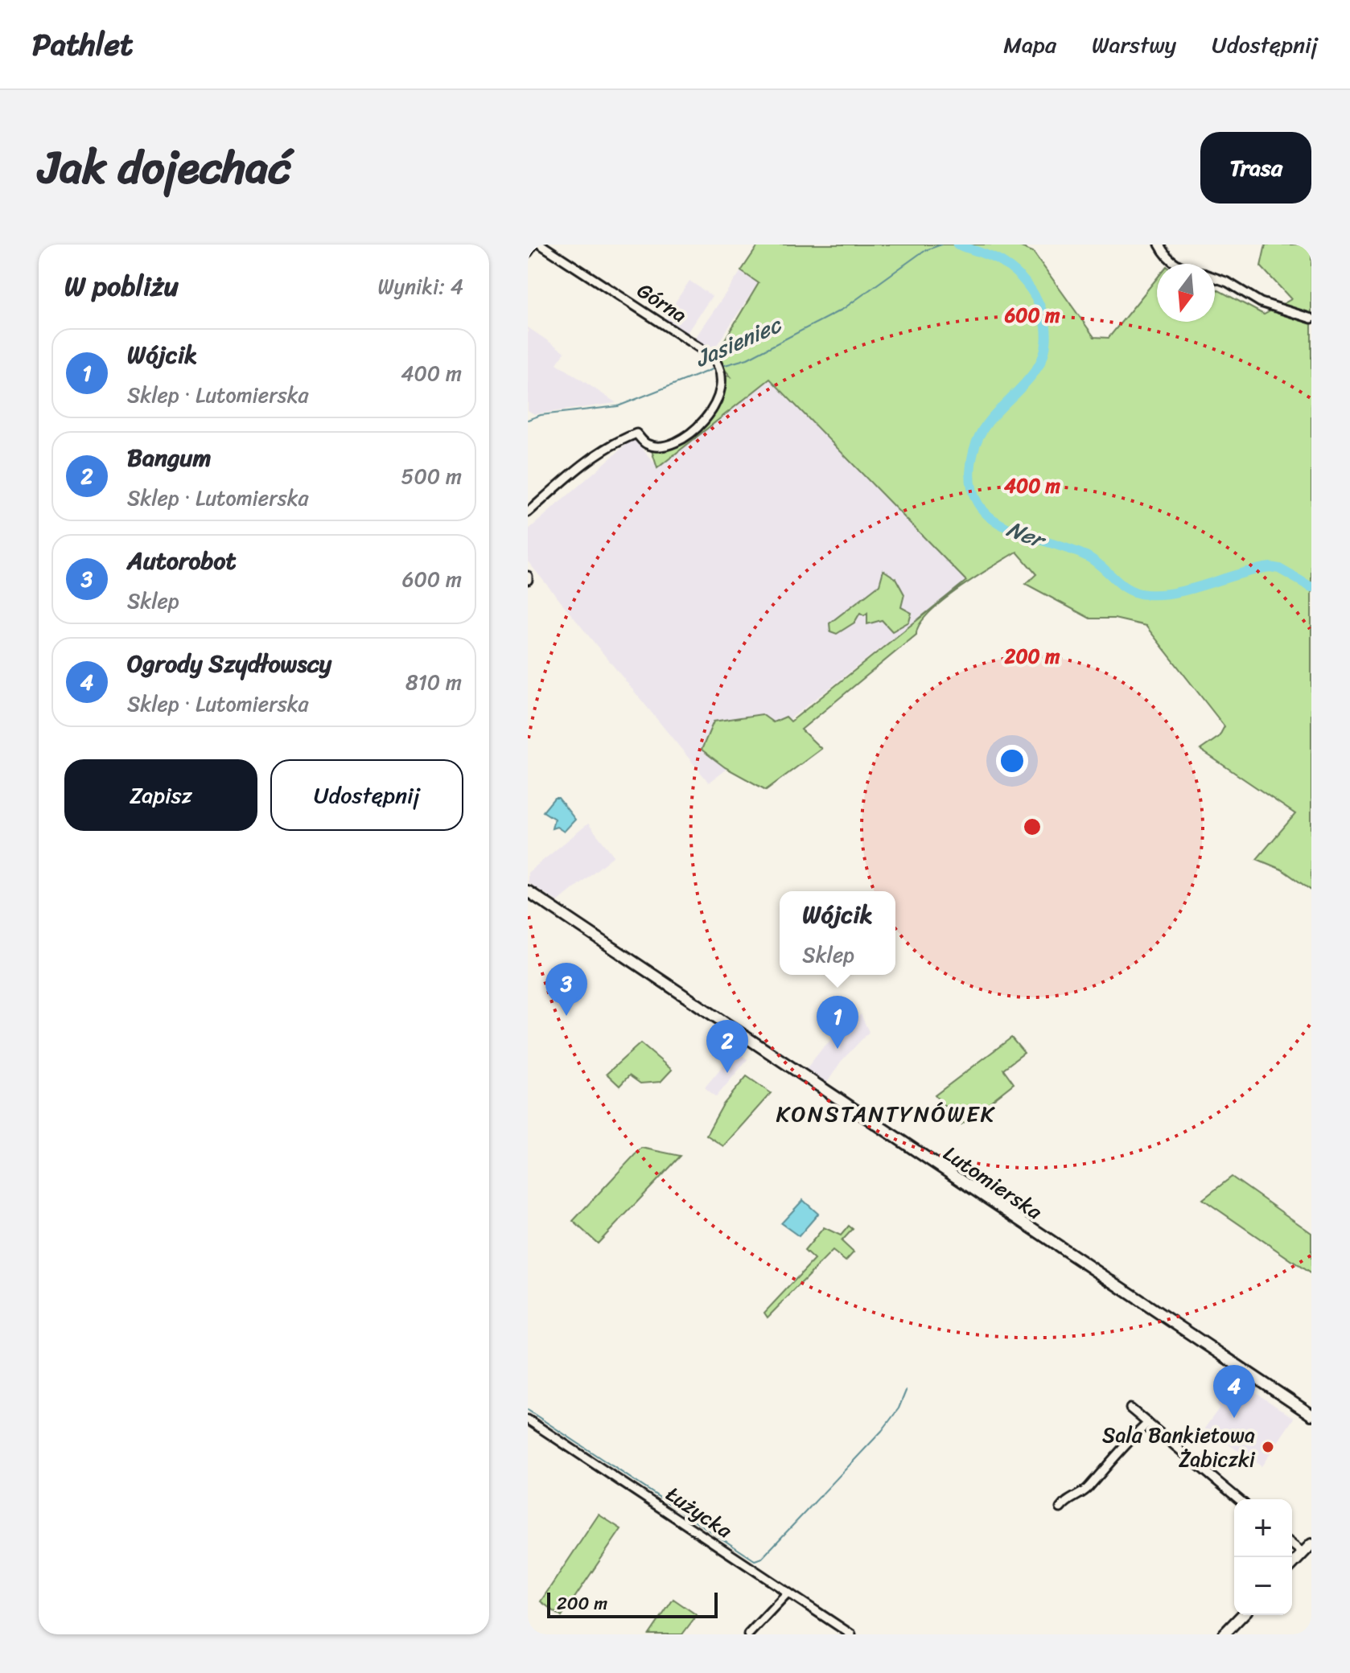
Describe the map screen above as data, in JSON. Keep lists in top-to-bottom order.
{
  "streets": {
    "main road": ["Lutomierska"],
    "street": ["Górna", "Łużycka"]
  },
  "districts": ["KONSTANTYNÓWEK"],
  "water": ["Jasieniec", "Ner"],
  "places": ["Sala Bankietowa Żabiczki"],
  "scale_bar": "200 m",
  "north": "bottom",
  "page": {
    "header": "Pathlet",
    "nav": ["Mapa", "Warstwy", "Udostępnij"],
    "title": "Jak dojechać",
    "buttons": [
      "Trasa",
      ["Zapisz", "Udostępnij"]
    ],
    "heading": ["W pobliżu", "Wyniki: 4"],
    "list": [
      {
        "mark": "1",
        "name": "Wójcik",
        "note": "Sklep · Lutomierska",
        "value": "400 m"
      },
      {
        "mark": "2",
        "name": "Bangum",
        "note": "Sklep · Lutomierska",
        "value": "500 m"
      },
      {
        "mark": "3",
        "name": "Autorobot",
        "note": "Sklep",
        "value": "600 m"
      },
      {
        "mark": "4",
        "name": "Ogrody Szydłowscy",
        "note": "Sklep · Lutomierska",
        "value": "810 m"
      }
    ],
    "popup": ["Wójcik", "Sklep"],
    "pins": [
      "3",
      "1",
      "2",
      "4"
    ],
    "map_buttons": ["+", "−"],
    "scale": "200 m"
  },
  "rings": ["600 m", "400 m", "200 m"]
}
